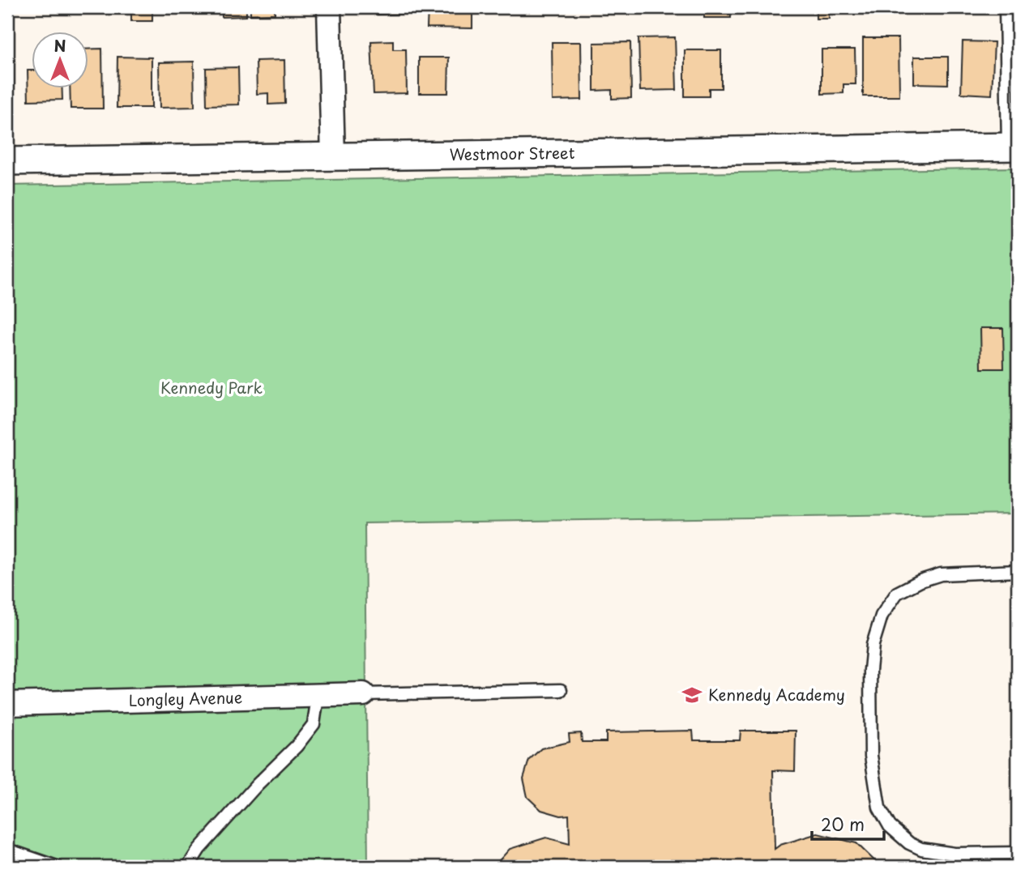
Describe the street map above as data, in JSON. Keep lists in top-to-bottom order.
{
  "streets": {
    "street": ["Westmoor Street", "Longley Avenue"]
  },
  "parks": ["Kennedy Park"],
  "places": {
    "school or university": ["Kennedy Academy"]
  },
  "scale_bar": "20 m",
  "north": "top"
}
